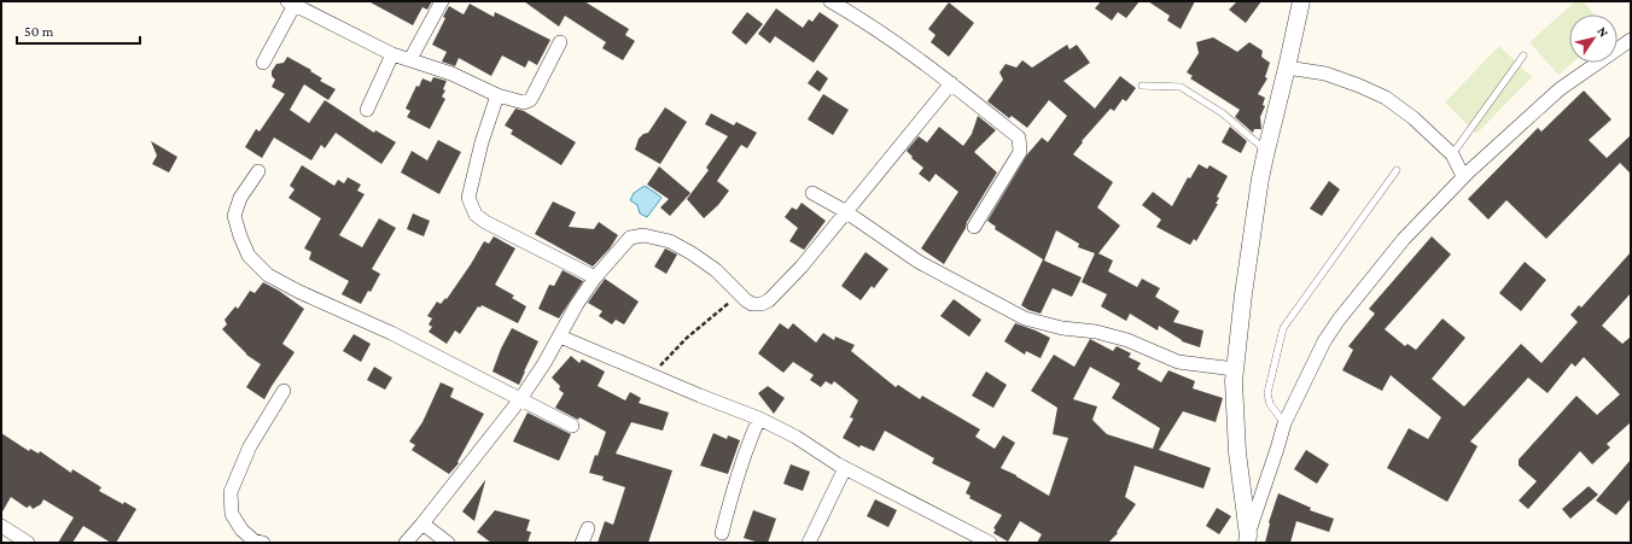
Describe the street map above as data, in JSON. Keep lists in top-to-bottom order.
{
  "scale_bar": "50 m",
  "north": "top right"
}
